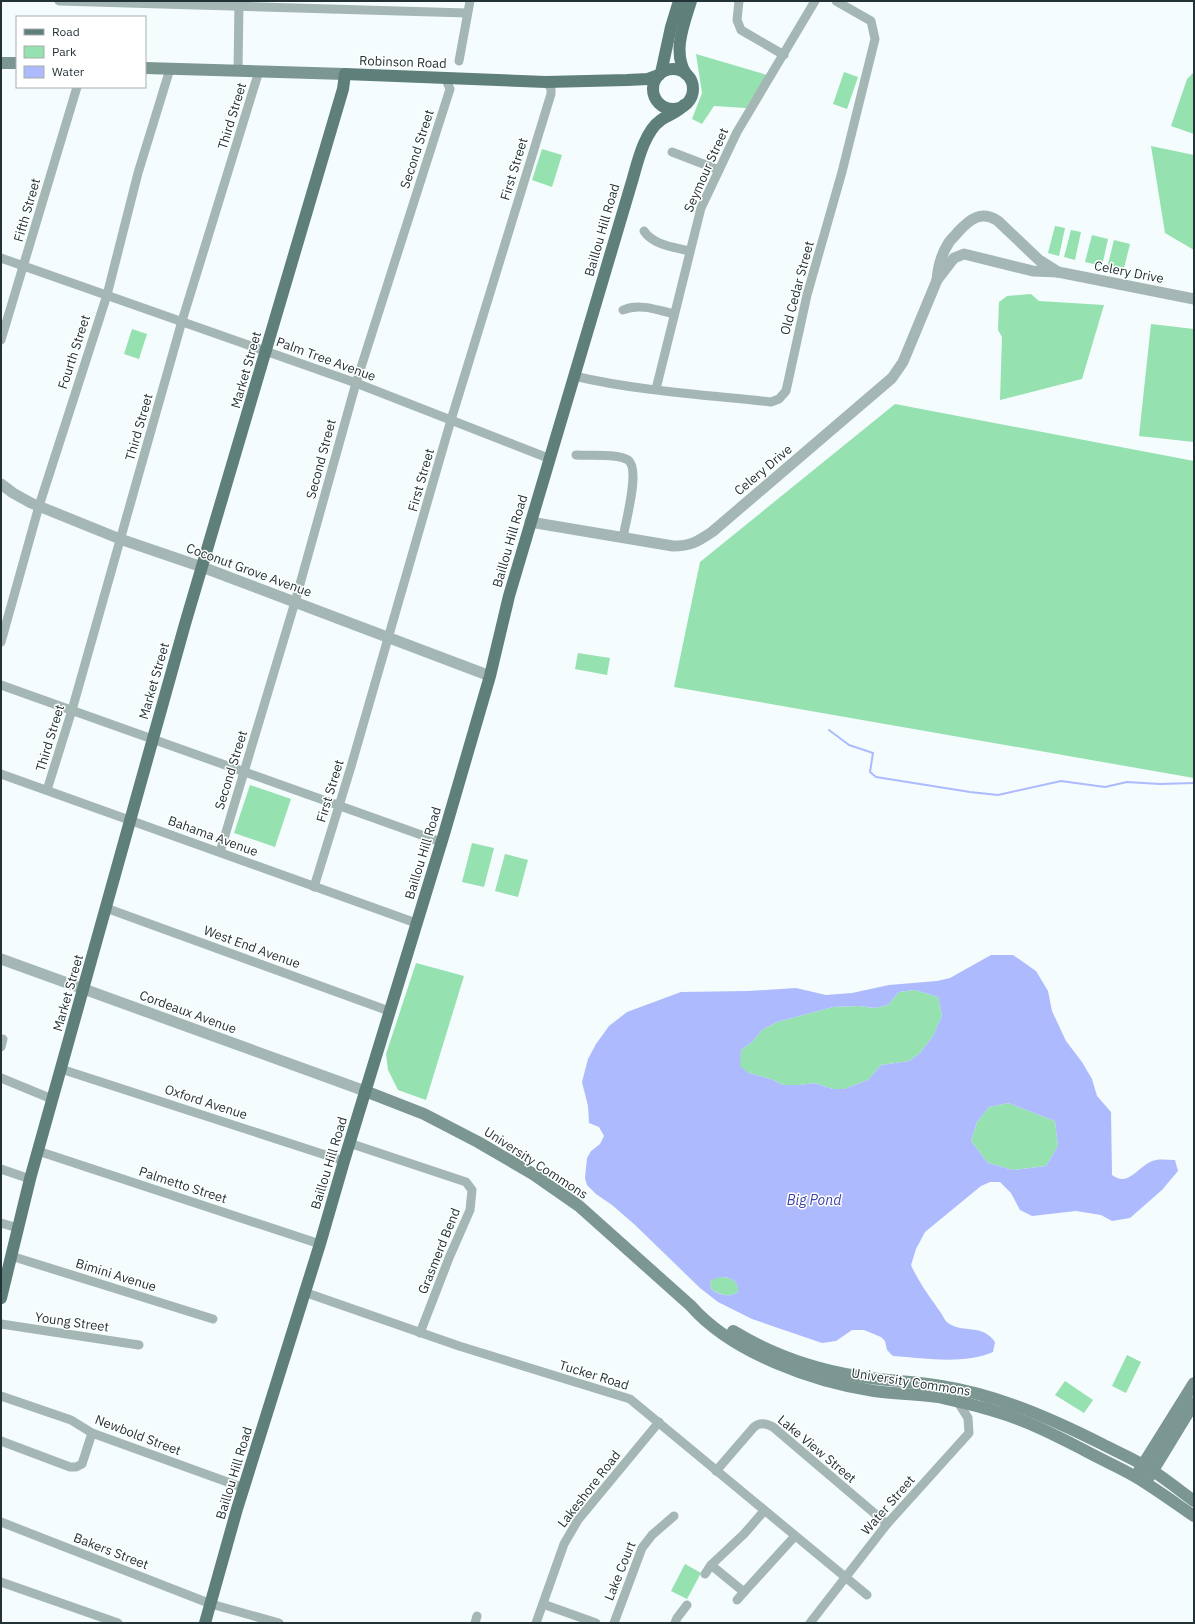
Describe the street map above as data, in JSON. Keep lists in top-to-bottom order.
{
  "streets": {
    "main road": [
      "Robinson Road",
      "Baillou Hill Road",
      "Market Street",
      "University Commons"
    ],
    "street": [
      "Third Street",
      "Second Street",
      "First Street",
      "Seymour Street",
      "Fifth Street",
      "Celery Drive",
      "Old Cedar Street",
      "Fourth Street",
      "Palm Tree Avenue",
      "Coconut Grove Avenue",
      "Bahama Avenue",
      "West End Avenue",
      "Cordeaux Avenue",
      "Oxford Avenue",
      "Palmetto Street",
      "Grasmerd Bend",
      "Bimini Avenue",
      "Young Street",
      "Tucker Road",
      "Newbold Street",
      "Lake View Street",
      "Lakeshore Road",
      "Water Street",
      "Bakers Street",
      "Lake Court"
    ]
  },
  "crossings": [
    ["Robinson Road", "Third Street"],
    ["Robinson Road", "Second Street"],
    ["Robinson Road", "First Street"],
    ["Robinson Road", "Baillou Hill Road"],
    ["Robinson Road", "Fourth Street"],
    ["Robinson Road", "Market Street"],
    ["Third Street", "Palm Tree Avenue"],
    ["Third Street", "Coconut Grove Avenue"],
    ["Third Street", "Bahama Avenue"],
    ["Second Street", "Palm Tree Avenue"],
    ["Second Street", "Coconut Grove Avenue"],
    ["Second Street", "Bahama Avenue"],
    ["First Street", "Palm Tree Avenue"],
    ["First Street", "Coconut Grove Avenue"],
    ["First Street", "Bahama Avenue"],
    ["Seymour Street", "Old Cedar Street"],
    ["Fifth Street", "Palm Tree Avenue"],
    ["Baillou Hill Road", "Celery Drive"],
    ["Baillou Hill Road", "Old Cedar Street"],
    ["Baillou Hill Road", "Palm Tree Avenue"],
    ["Baillou Hill Road", "Coconut Grove Avenue"],
    ["Baillou Hill Road", "Bahama Avenue"],
    ["Baillou Hill Road", "West End Avenue"],
    ["Baillou Hill Road", "Cordeaux Avenue"],
    ["Baillou Hill Road", "Oxford Avenue"],
    ["Baillou Hill Road", "University Commons"],
    ["Baillou Hill Road", "Palmetto Street"],
    ["Baillou Hill Road", "Grasmerd Bend"],
    ["Baillou Hill Road", "Tucker Road"],
    ["Baillou Hill Road", "Newbold Street"],
    ["Baillou Hill Road", "Bakers Street"],
    ["Fourth Street", "Palm Tree Avenue"],
    ["Fourth Street", "Coconut Grove Avenue"],
    ["Palm Tree Avenue", "Market Street"],
    ["Market Street", "Coconut Grove Avenue"],
    ["Market Street", "Bahama Avenue"],
    ["Market Street", "West End Avenue"],
    ["Market Street", "Cordeaux Avenue"],
    ["Market Street", "Oxford Avenue"],
    ["Market Street", "Palmetto Street"],
    ["Market Street", "Bimini Avenue"],
    ["Cordeaux Avenue", "University Commons"],
    ["University Commons", "Water Street"],
    ["Grasmerd Bend", "Tucker Road"],
    ["Tucker Road", "Lake View Street"],
    ["Tucker Road", "Lakeshore Road"],
    ["Tucker Road", "Water Street"],
    ["Lake View Street", "Water Street"]
  ],
  "water": ["Big Pond"],
  "legend": ["Road", "Park", "Water"]
}
